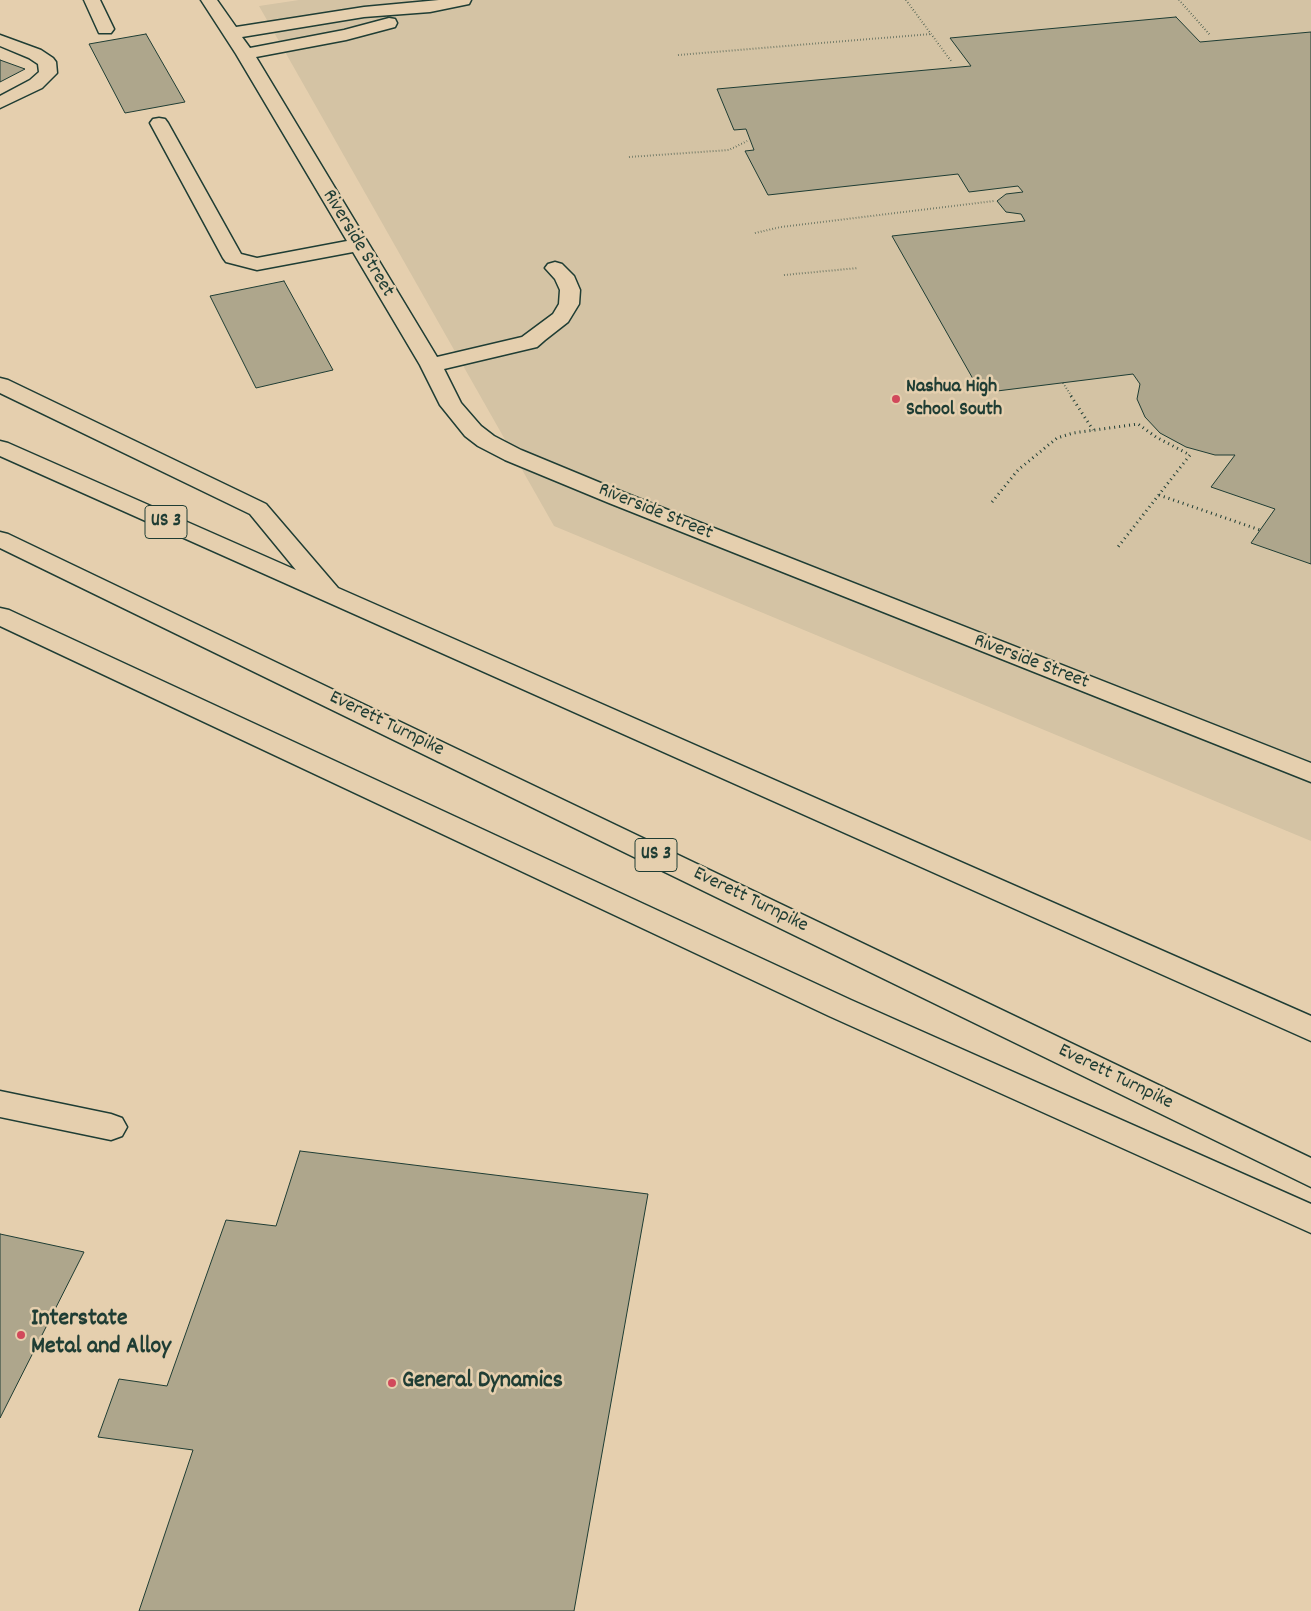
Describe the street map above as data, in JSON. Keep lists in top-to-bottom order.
{
  "streets": {
    "main road": ["Riverside Street", "US 3", "Everett Turnpike"]
  },
  "places": ["Nashua High School South", "Interstate Metal and Alloy", "General Dynamics"]
}
